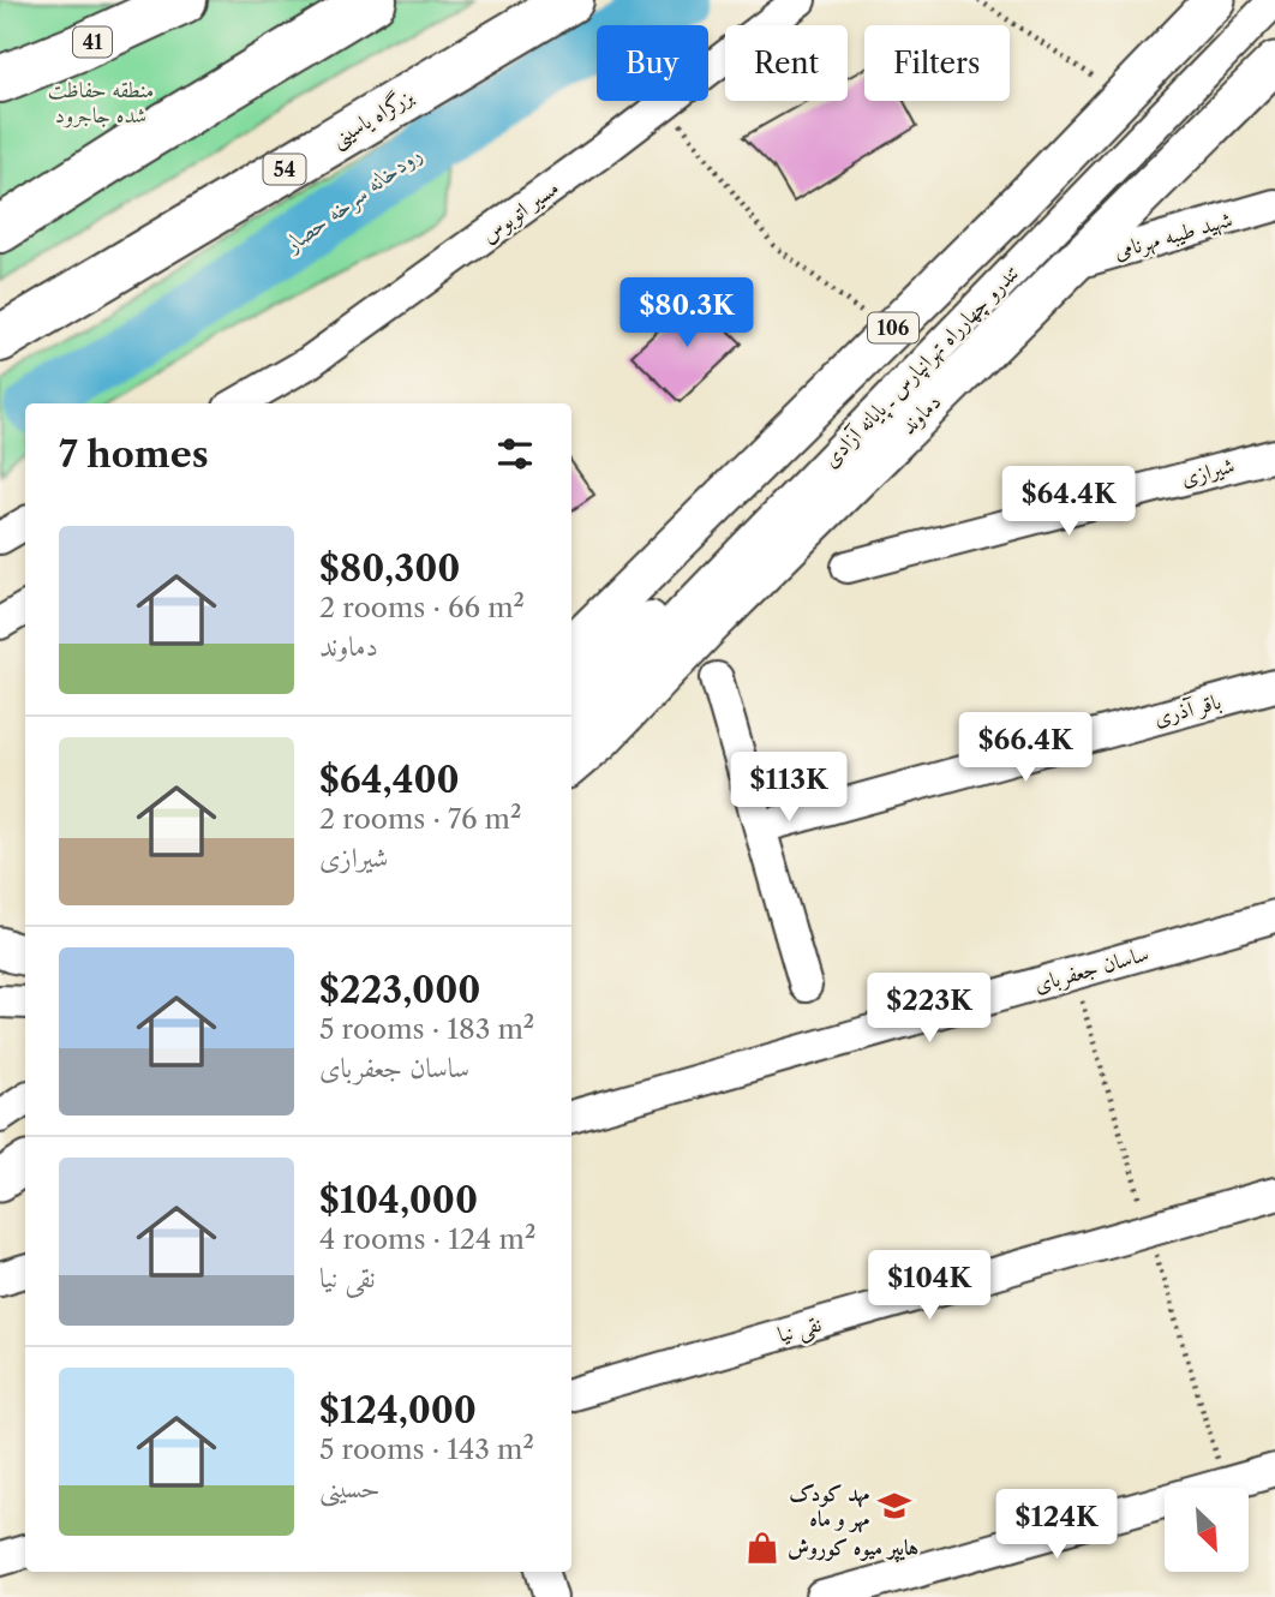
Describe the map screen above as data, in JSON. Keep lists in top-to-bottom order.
{
  "streets": {
    "highway": ["41", "بزرگراه یاسینی", "54"],
    "main road": ["106", "دماوند"],
    "street": [
      "مسیر اتوبوس",
      "شهید طیبه مهرنامی",
      "تندرو چهارراه تهرانپارس ـ پایانه آزادی",
      "شیرازی",
      "باقر آذری",
      "ساسان جعفربای",
      "نقی نیا"
    ]
  },
  "crossings": [
    ["شهید طیبه مهرنامی", "دماوند"]
  ],
  "water": ["رودخانه سرخه حصار"],
  "parks": ["منطقه حفاظت شده جاجرود"],
  "places": {
    "school or university": ["مهد کودک مهر و ماه"],
    "shop": ["هایپر میوه کوروش"]
  },
  "north": "bottom right",
  "page": {
    "chip": ["Buy", "Rent", "Filters"],
    "price": [
      "$80.3K",
      "$64.4K",
      "$66.4K",
      "$113K",
      "$223K",
      "$104K",
      "$124K"
    ],
    "heading": "7 homes",
    "list": [
      {
        "name": "$80,300",
        "note": "2 rooms · 66 m² · دماوند"
      },
      {
        "name": "$64,400",
        "note": "2 rooms · 76 m² · شیرازی"
      },
      {
        "name": "$223,000",
        "note": "5 rooms · 183 m² · ساسان جعفربای"
      },
      {
        "name": "$104,000",
        "note": "4 rooms · 124 m² · نقی نیا"
      },
      {
        "name": "$124,000",
        "note": "5 rooms · 143 m² · حسینی"
      }
    ]
  }
}
